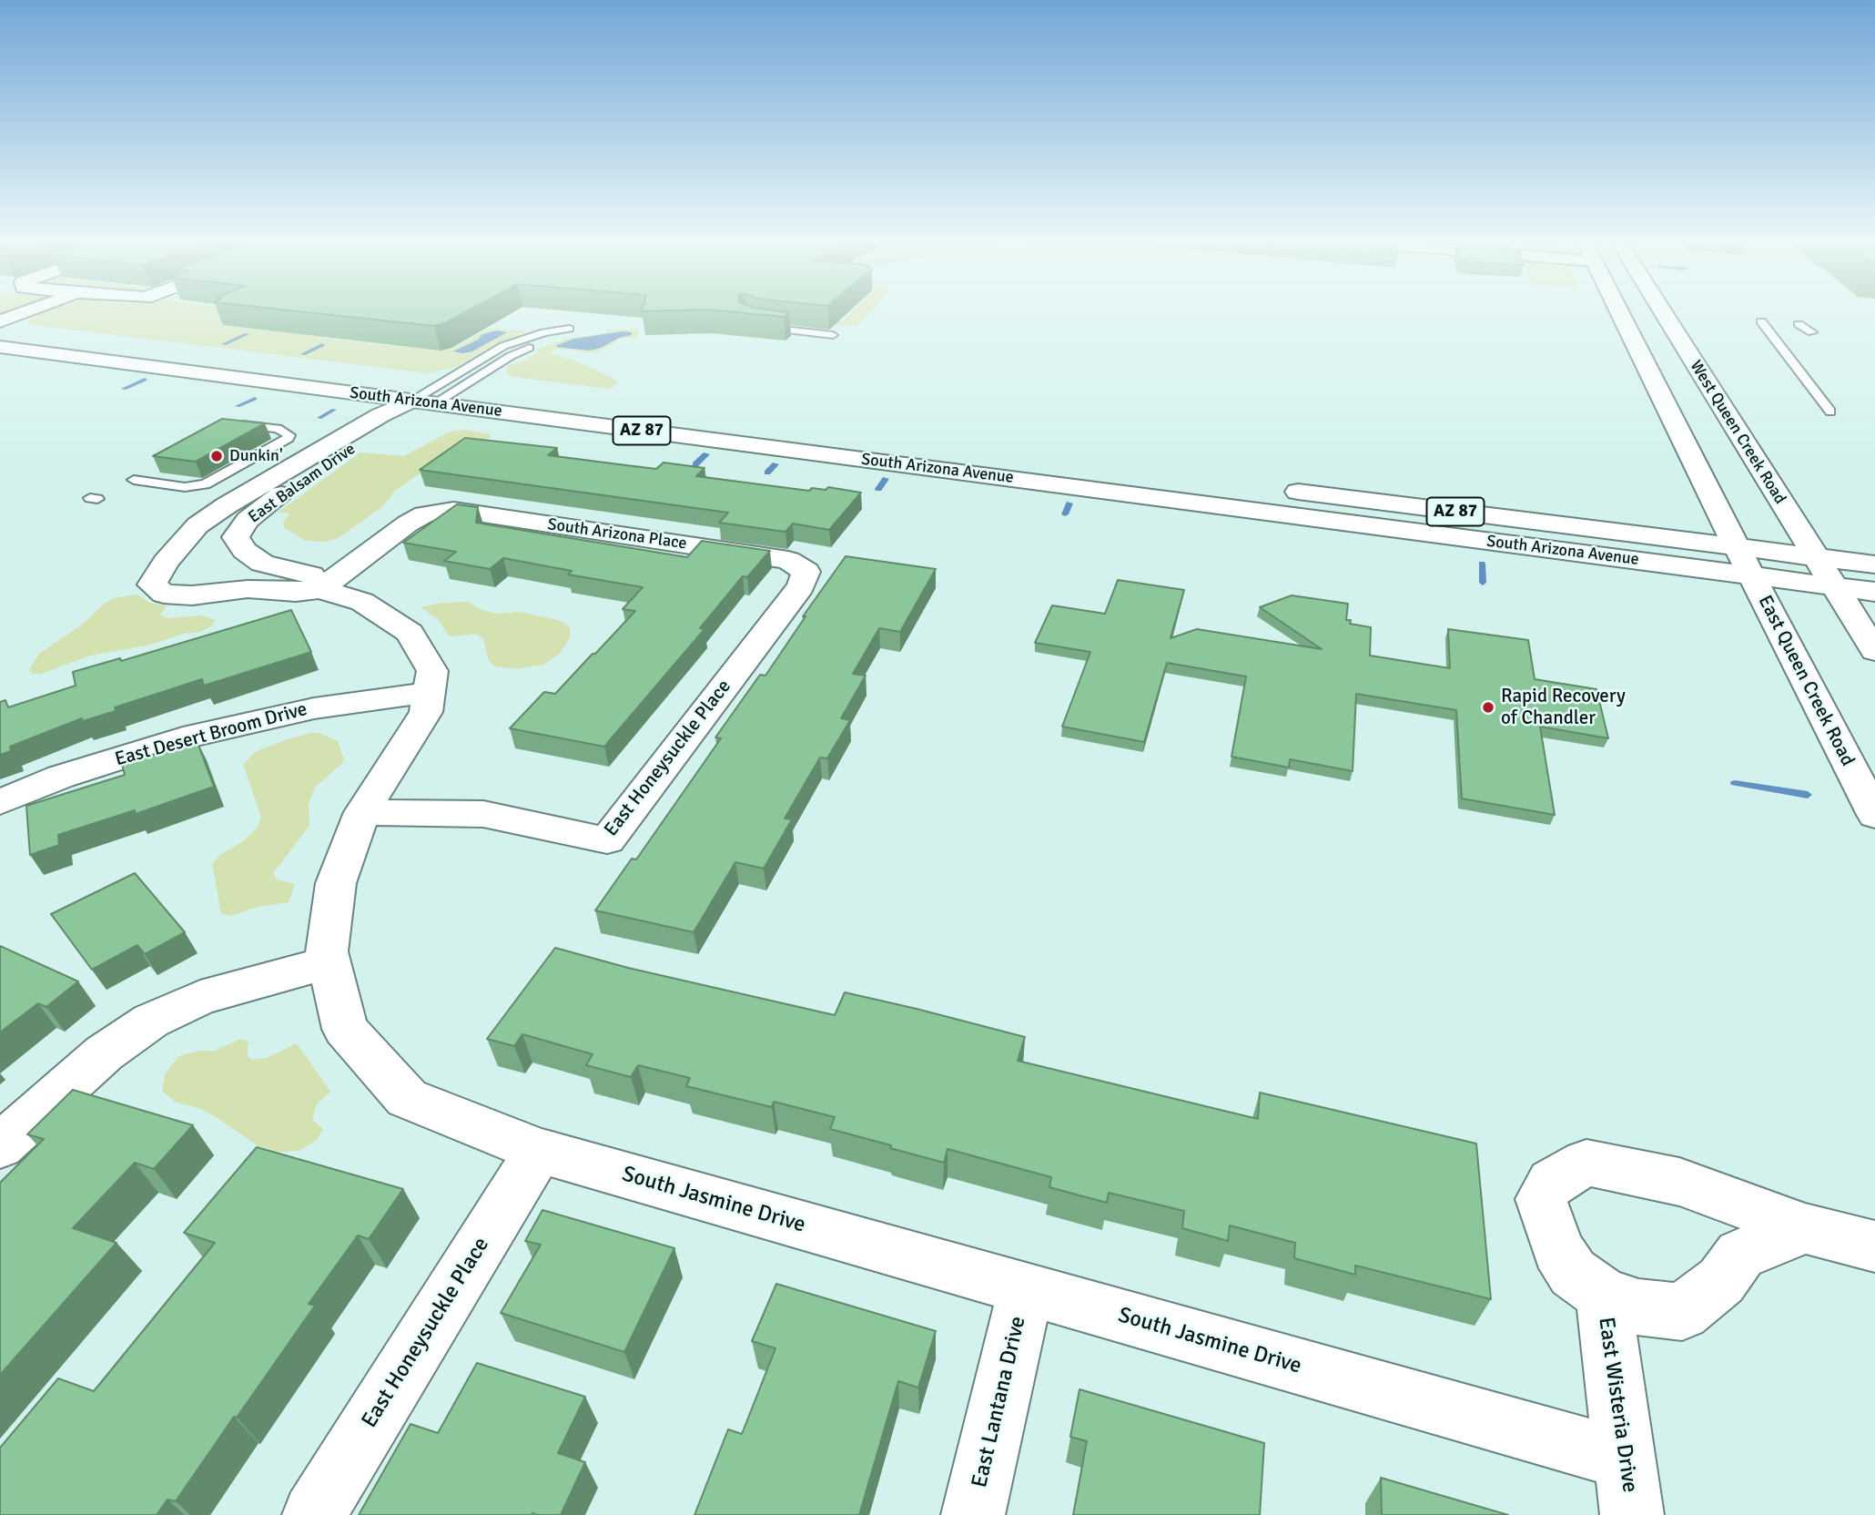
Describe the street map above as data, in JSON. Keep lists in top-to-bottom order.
{
  "streets": {
    "main road": [
      "South Arizona Avenue",
      "AZ 87",
      "West Queen Creek Road",
      "East Balsam Drive",
      "South Arizona Place",
      "East Queen Creek Road",
      "East Desert Broom Drive",
      "East Honeysuckle Place",
      "South Jasmine Drive",
      "East Lantana Drive",
      "East Wisteria Drive"
    ]
  },
  "crossings": [
    ["South Arizona Avenue", "West Queen Creek Road"],
    ["South Arizona Avenue", "East Balsam Drive"],
    ["South Arizona Avenue", "East Queen Creek Road"],
    ["East Balsam Drive", "South Jasmine Drive"],
    ["South Arizona Place", "East Honeysuckle Place"],
    ["South Arizona Place", "South Jasmine Drive"],
    ["East Desert Broom Drive", "South Jasmine Drive"],
    ["East Honeysuckle Place", "South Jasmine Drive"],
    ["South Jasmine Drive", "East Lantana Drive"],
    ["South Jasmine Drive", "East Wisteria Drive"]
  ],
  "places": ["Dunkin'", "Rapid Recovery of Chandler"]
}
